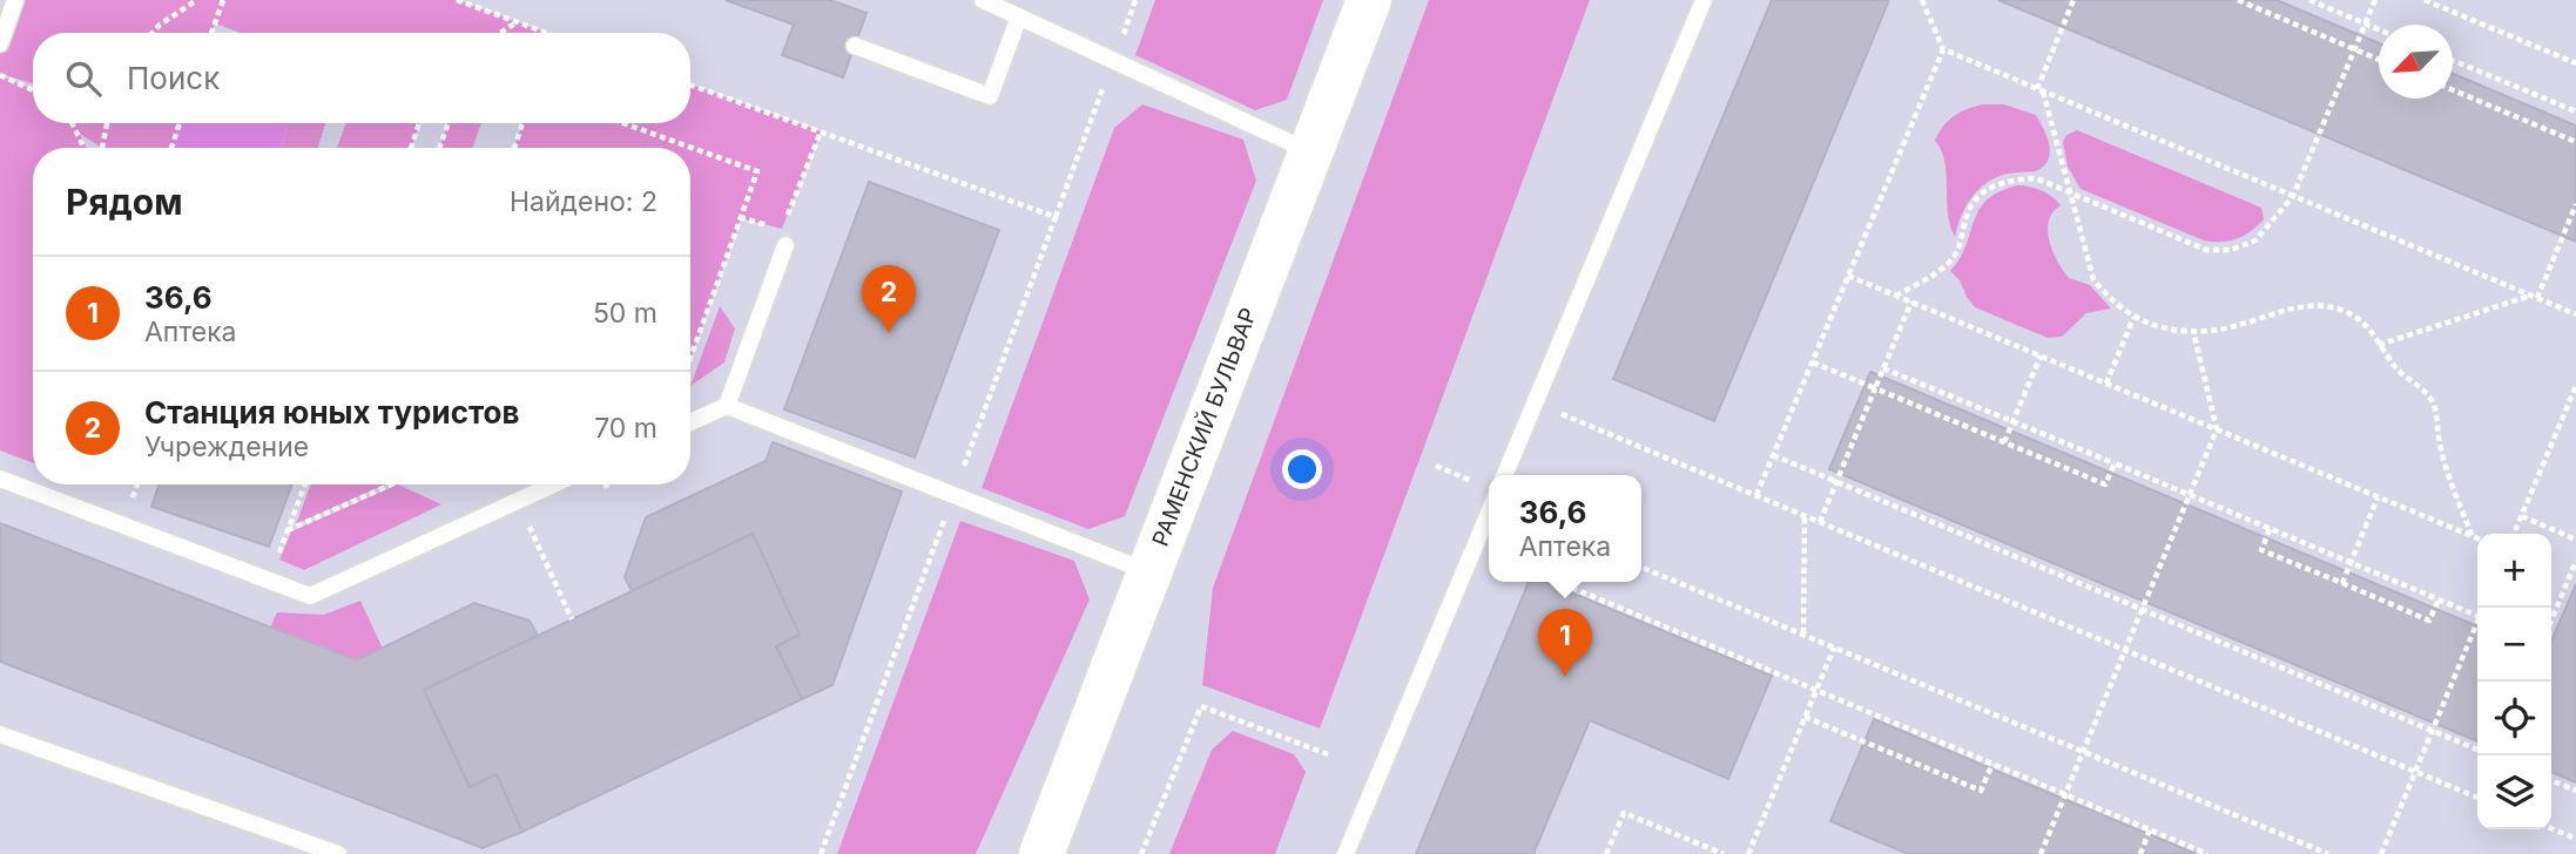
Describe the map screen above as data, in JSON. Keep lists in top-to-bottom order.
{
  "streets": {
    "street": ["РАМЕНСКИЙ БУЛЬВАР"]
  },
  "north": "bottom left",
  "page": {
    "search": "Поиск",
    "heading": ["Рядом", "Найдено: 2"],
    "list": [
      {
        "mark": "1",
        "name": "36,6",
        "note": "Аптека",
        "value": "50 m"
      },
      {
        "mark": "2",
        "name": "Станция юных туристов",
        "note": "Учреждение",
        "value": "70 m"
      }
    ],
    "pins": ["2", "1"],
    "popup": ["36,6", "Аптека"],
    "map_buttons": ["+", "−"]
  }
}
